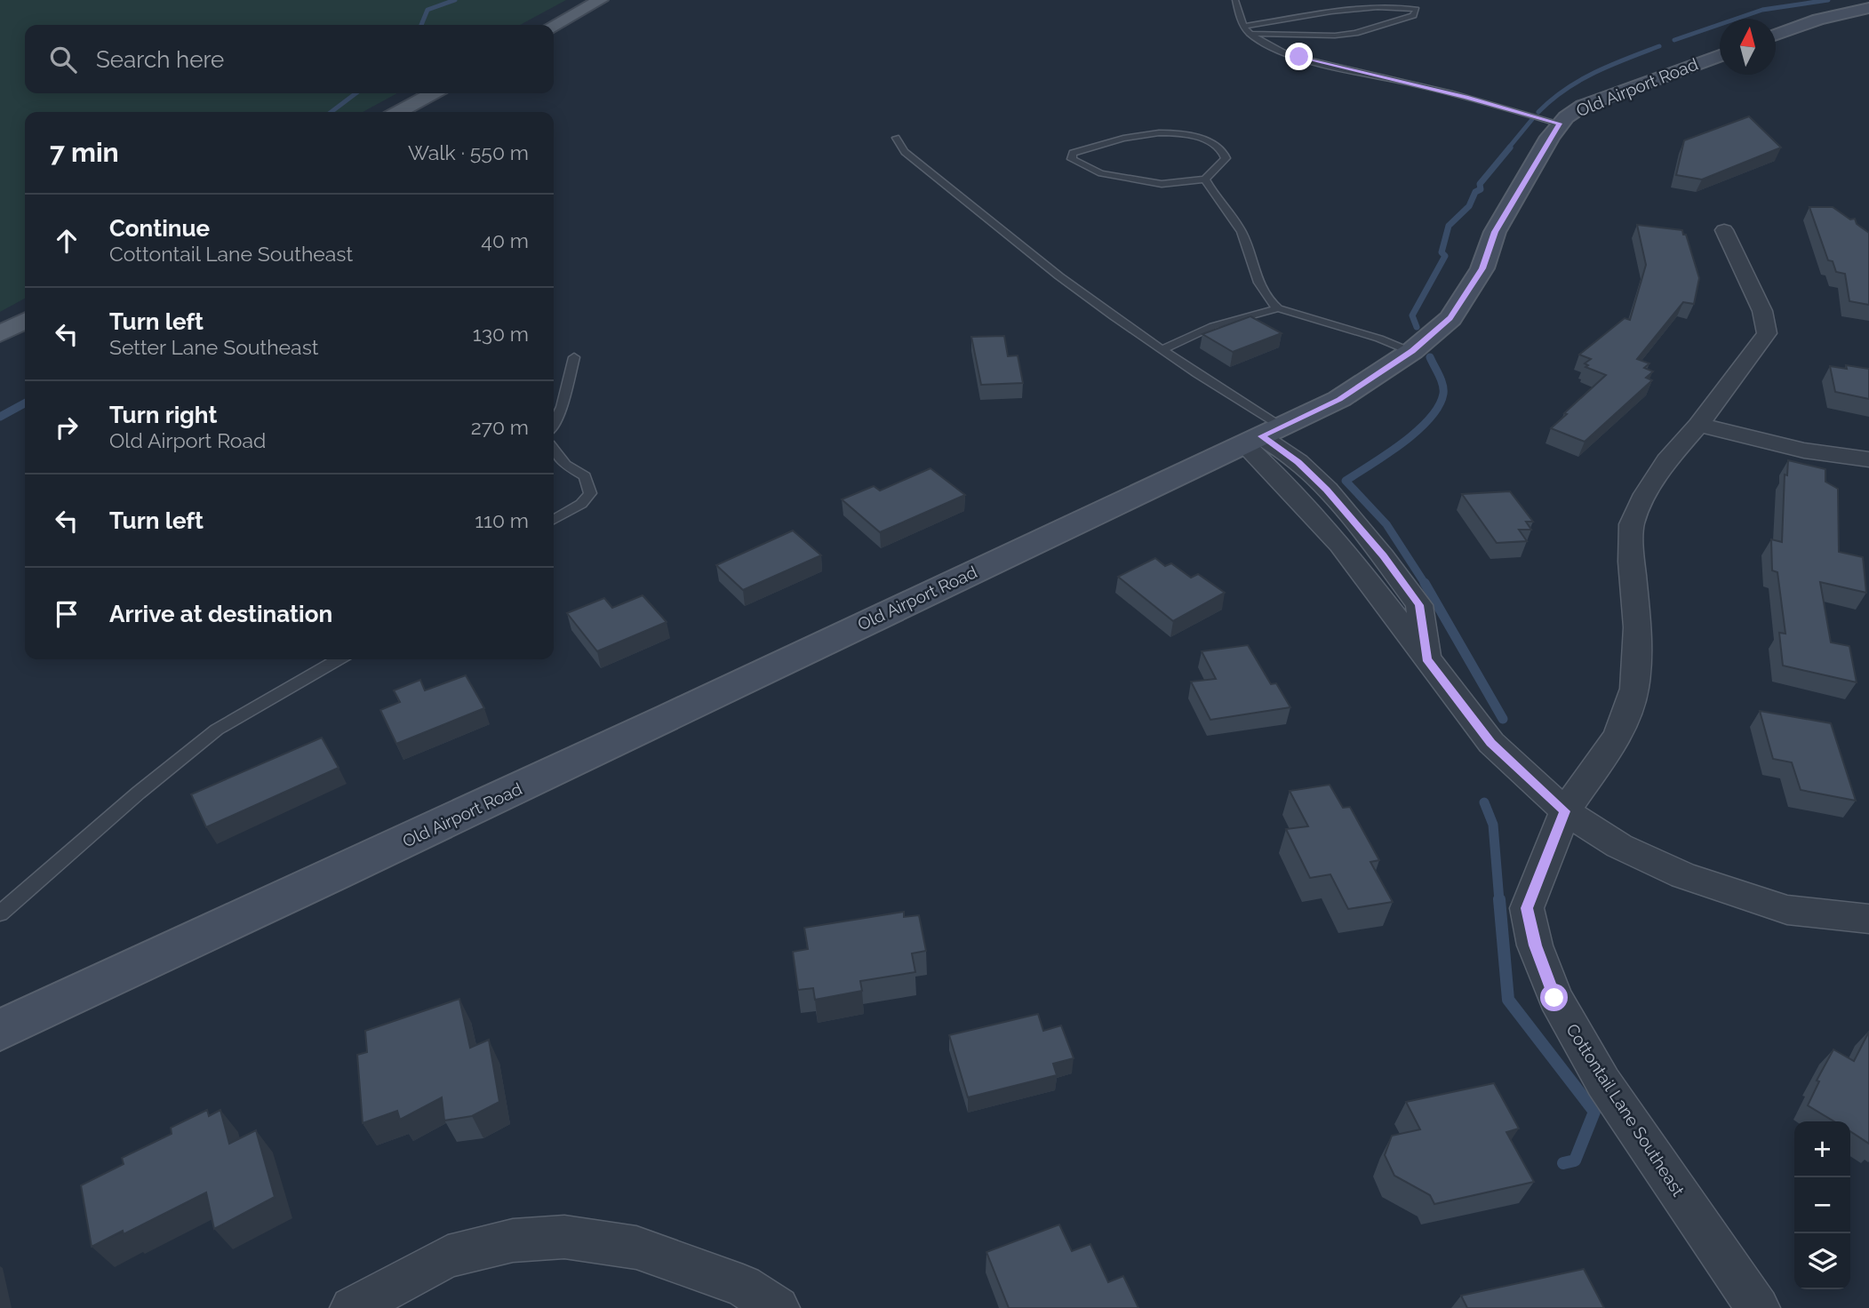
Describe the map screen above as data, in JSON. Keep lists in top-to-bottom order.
{
  "streets": {
    "street": ["Old Airport Road", "Cottontail Lane Southeast"]
  },
  "north": "top",
  "page": {
    "search": "Search here",
    "heading": ["7 min", "Walk · 550 m"],
    "list": [
      ["Continue", "Cottontail Lane Southeast", "40 m"],
      ["Turn left", "Setter Lane Southeast", "130 m"],
      ["Turn right", "Old Airport Road", "270 m"],
      ["Turn left", "110 m"],
      "Arrive at destination"
    ],
    "map_buttons": ["+", "−"]
  }
}
